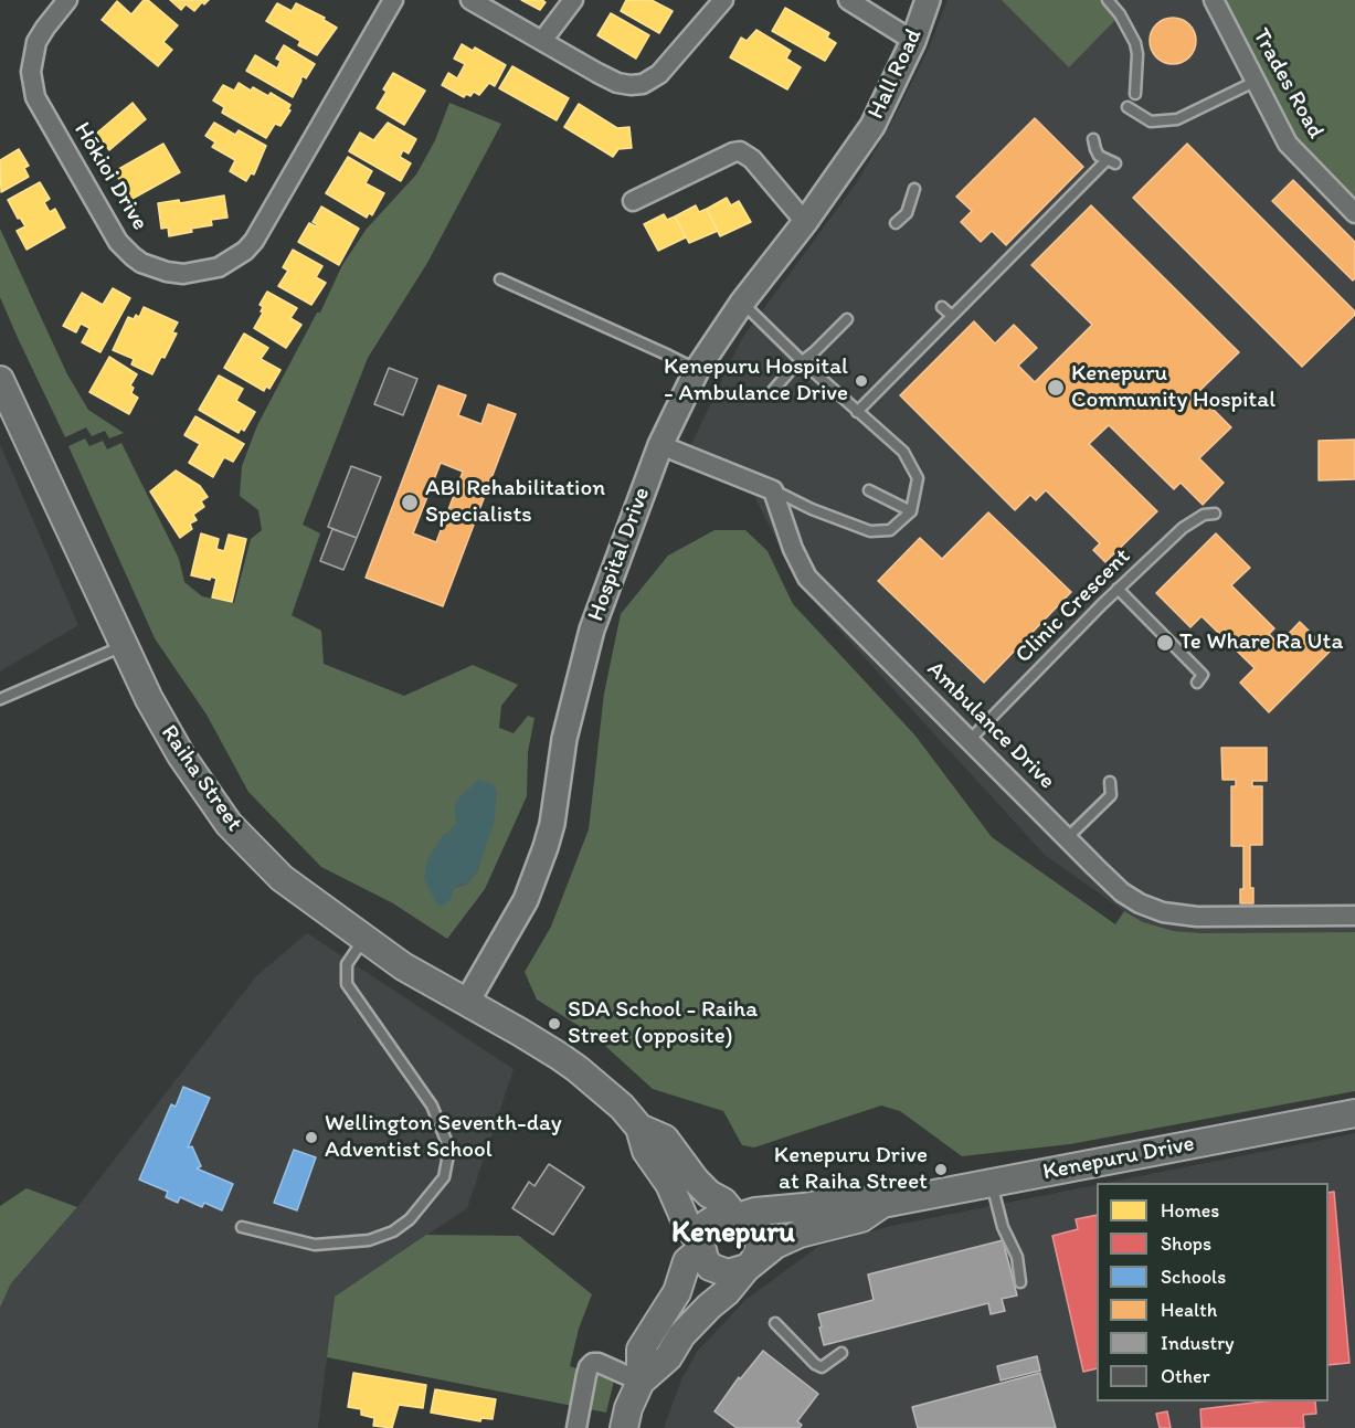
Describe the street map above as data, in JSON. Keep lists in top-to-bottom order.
{
  "streets": {
    "main road": ["Raiha Street", "Kenepuru Drive"],
    "street": [
      "Hall Road",
      "Trades Road",
      "Hōkioi Drive",
      "Hospital Drive",
      "Ambulance Drive"
    ],
    "lane": ["Clinic Crescent"]
  },
  "crossings": [
    ["Hall Road", "Hospital Drive"],
    ["Hospital Drive", "Raiha Street"],
    ["Clinic Crescent", "Ambulance Drive"],
    ["Raiha Street", "Kenepuru Drive"]
  ],
  "districts": ["Kenepuru"],
  "places": [
    "Kenepuru Hospital - Ambulance Drive",
    "Kenepuru Community Hospital",
    "ABI Rehabilitation Specialists",
    "Te Whare Ra Uta",
    "SDA School - Raiha Street (opposite)",
    "Wellington Seventh-day Adventist School",
    "Kenepuru Drive at Raiha Street"
  ],
  "legend": [
    "Homes",
    "Shops",
    "Schools",
    "Health",
    "Industry",
    "Other"
  ]
}
